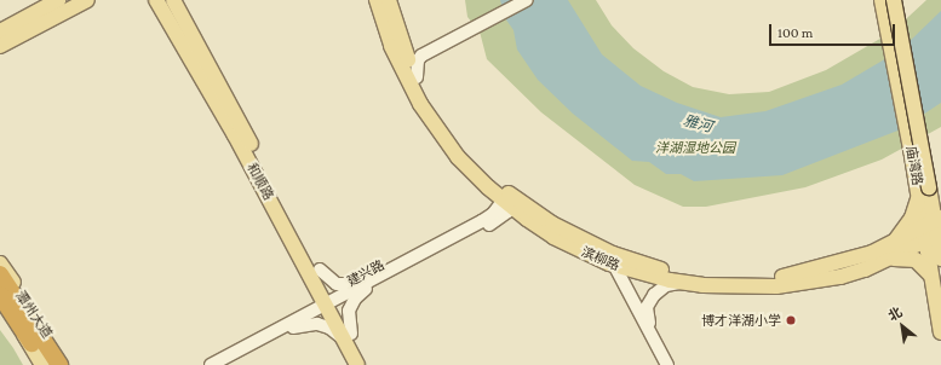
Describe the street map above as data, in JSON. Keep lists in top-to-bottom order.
{
  "streets": {
    "highway": ["潭州大道"],
    "main road": ["庙湾路", "和顺路", "滨柳路"],
    "street": ["建兴路"]
  },
  "crossings": [
    ["庙湾路", "滨柳路"],
    ["和顺路", "建兴路"]
  ],
  "water": ["雅河"],
  "parks": ["洋湖湿地公园"],
  "places": ["博才洋湖小学"],
  "scale_bar": "100 m",
  "north": "top left"
}
